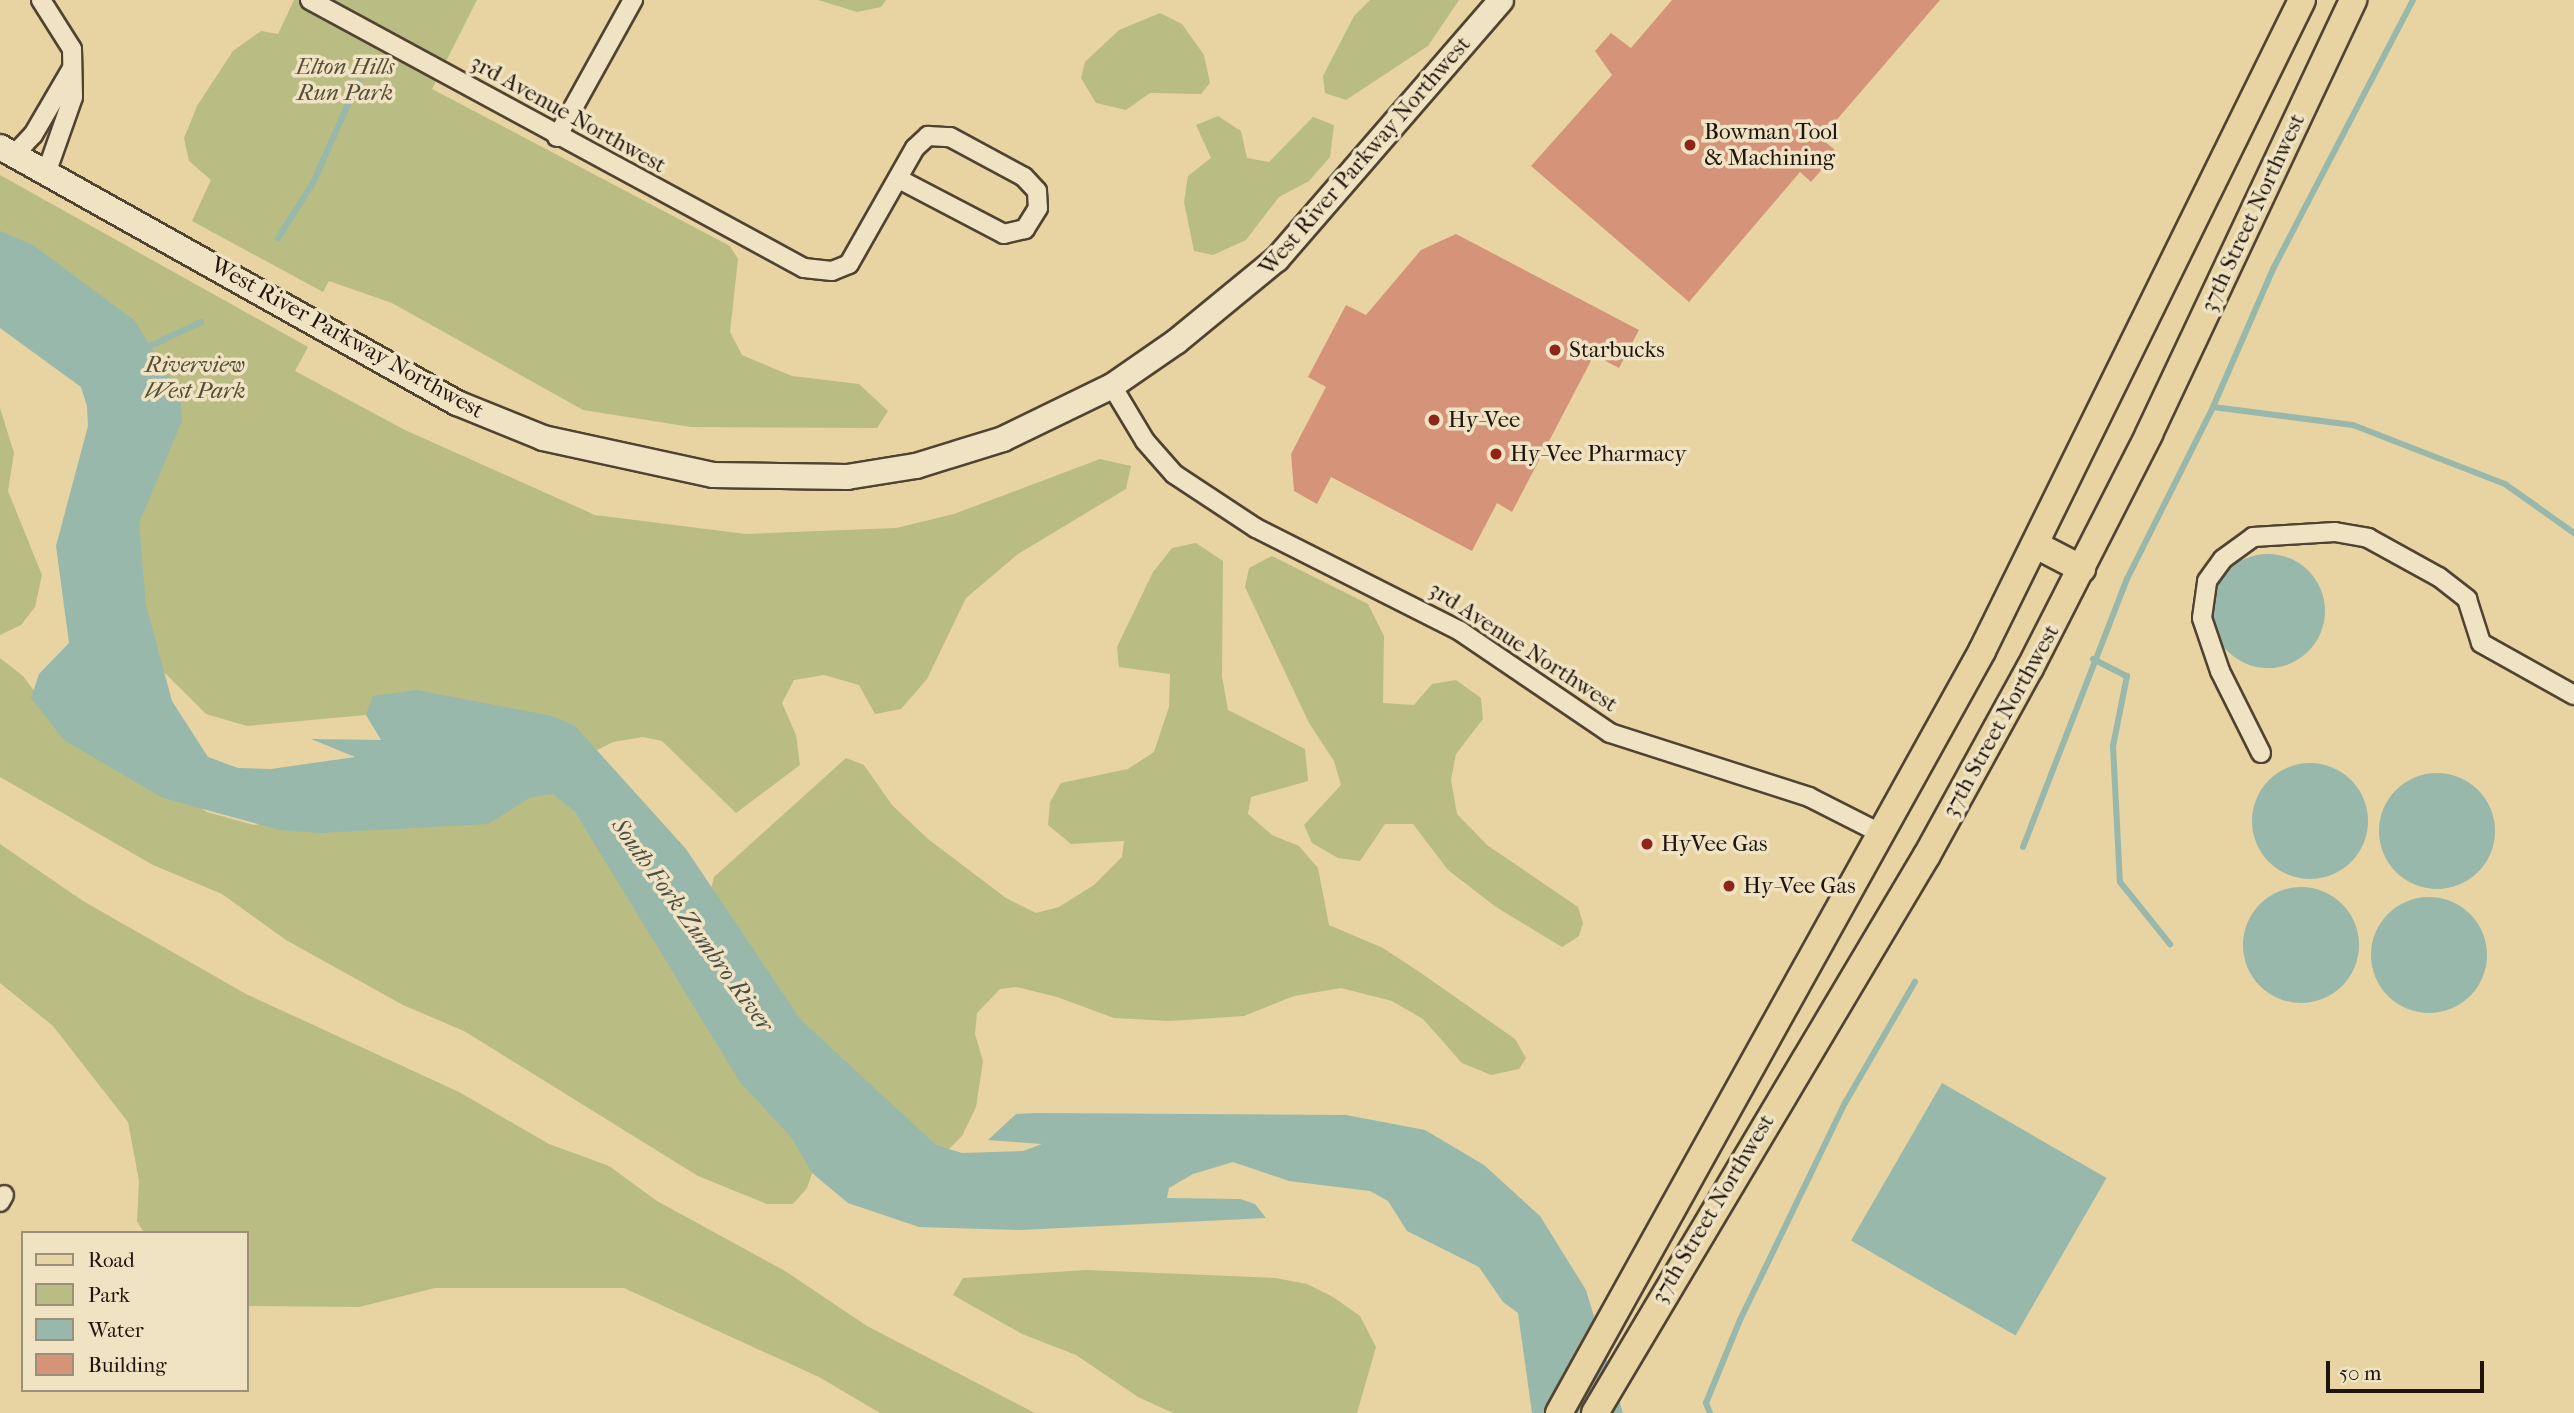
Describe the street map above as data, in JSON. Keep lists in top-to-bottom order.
{
  "streets": {
    "main road": ["West River Parkway Northwest", "37th Street Northwest"],
    "street": ["3rd Avenue Northwest"]
  },
  "crossings": [
    ["3rd Avenue Northwest", "West River Parkway Northwest"],
    ["3rd Avenue Northwest", "37th Street Northwest"]
  ],
  "water": ["South Fork Zumbro River"],
  "parks": ["Elton Hills Run Park", "Riverview West Park"],
  "places": [
    "Bowman Tool & Machining",
    "Starbucks",
    "Hy-Vee",
    "Hy-Vee Pharmacy",
    "HyVee Gas",
    "Hy-Vee Gas"
  ],
  "legend": [
    "Road",
    "Park",
    "Water",
    "Building"
  ],
  "scale_bar": "50 m"
}
